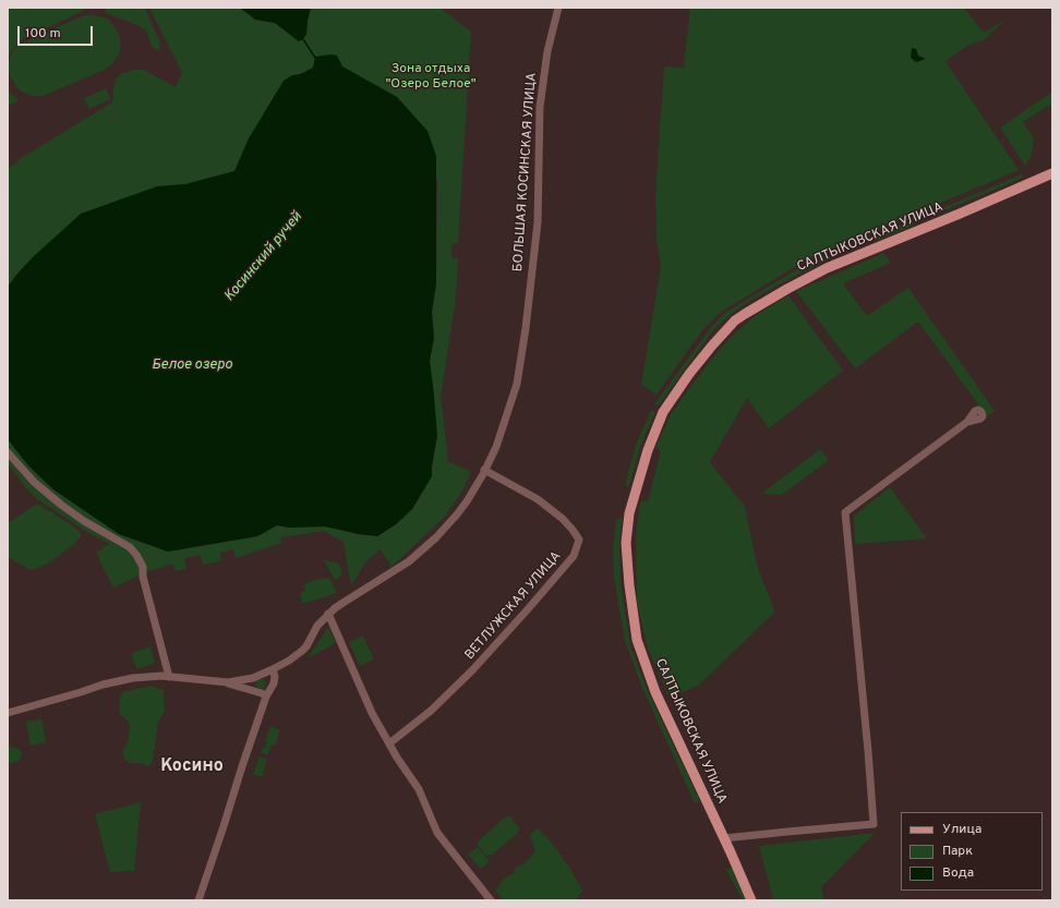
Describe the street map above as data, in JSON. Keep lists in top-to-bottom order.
{
  "streets": {
    "main road": ["САЛТЫКОВСКАЯ УЛИЦА"],
    "street": ["БОЛЬШАЯ КОСИНСКАЯ УЛИЦА", "ВЕТЛУЖСКАЯ УЛИЦА"]
  },
  "crossings": [
    ["БОЛЬШАЯ КОСИНСКАЯ УЛИЦА", "ВЕТЛУЖСКАЯ УЛИЦА"]
  ],
  "districts": ["Косино"],
  "water": ["Косинский ручей", "Белое озеро"],
  "parks": ["Зона отдыха \"Озеро Белое\""],
  "legend": ["Улица", "Парк", "Вода"],
  "scale_bar": "100 m"
}
